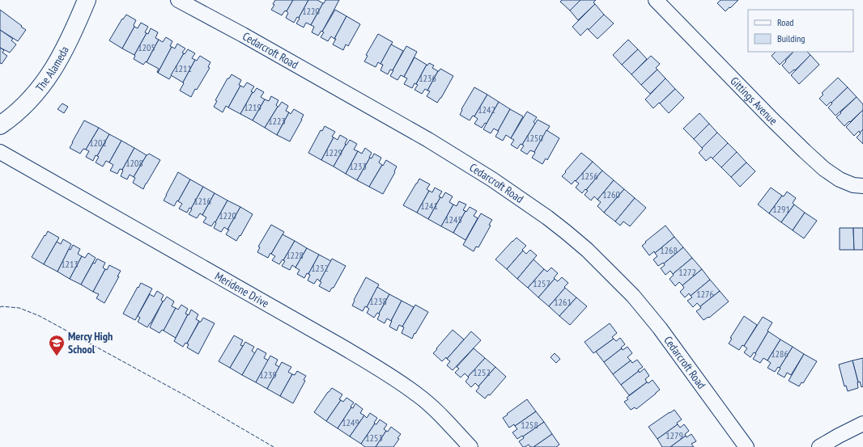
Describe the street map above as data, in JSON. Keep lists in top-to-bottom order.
{
  "streets": {
    "street": [
      "Cedarcroft Road",
      "The Alameda",
      "Gittings Avenue",
      "Meridene Drive"
    ]
  },
  "places": {
    "school or university": ["Mercy High School"]
  },
  "house_numbers": [
    "1220",
    "1205",
    "1211",
    "1236",
    "1219",
    "1242",
    "1223",
    "1250",
    "1202",
    "1229",
    "1208",
    "1233",
    "1256",
    "1260",
    "1216",
    "1241",
    "1291",
    "1220",
    "1245",
    "1268",
    "1228",
    "1213",
    "1232",
    "1272",
    "1257",
    "1276",
    "1238",
    "1261",
    "1286",
    "1252",
    "1239",
    "1249",
    "1258",
    "1279",
    "1253"
  ],
  "legend": ["Road", "Building"]
}
